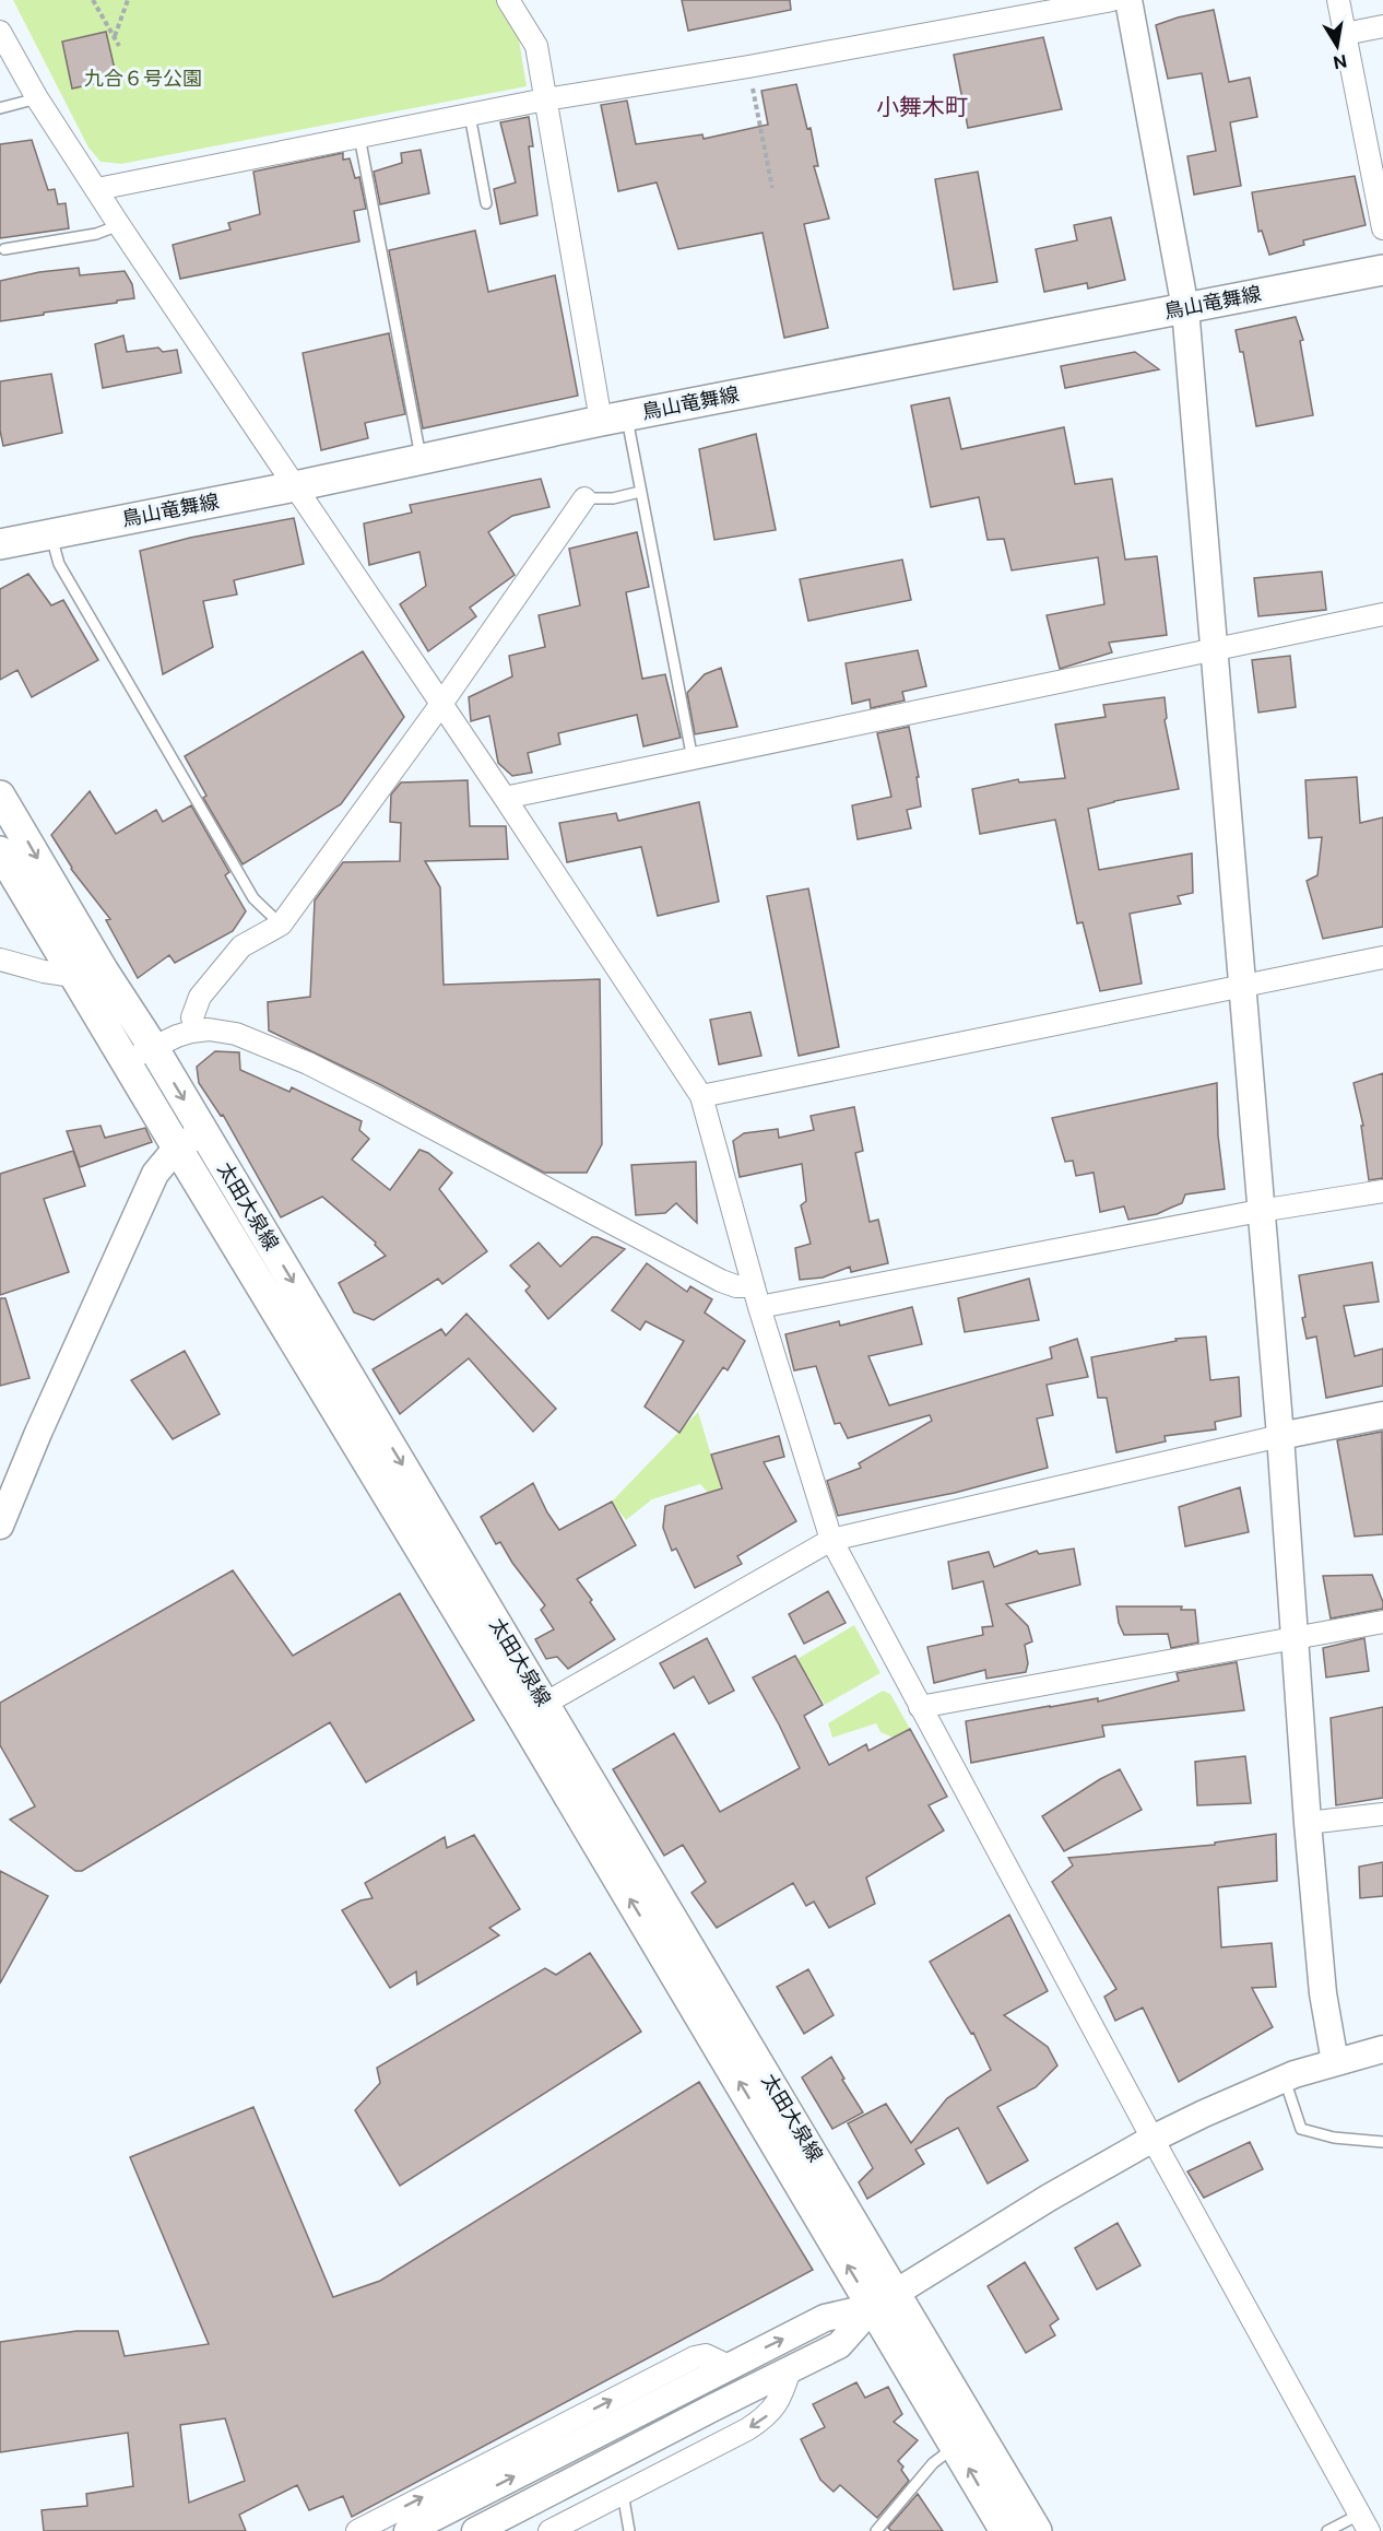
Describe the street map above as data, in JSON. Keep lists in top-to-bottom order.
{
  "streets": {
    "main road": ["鳥山竜舞線", "太田大泉線"]
  },
  "districts": ["小舞木町"],
  "parks": ["九合６号公園"],
  "north": "bottom"
}
